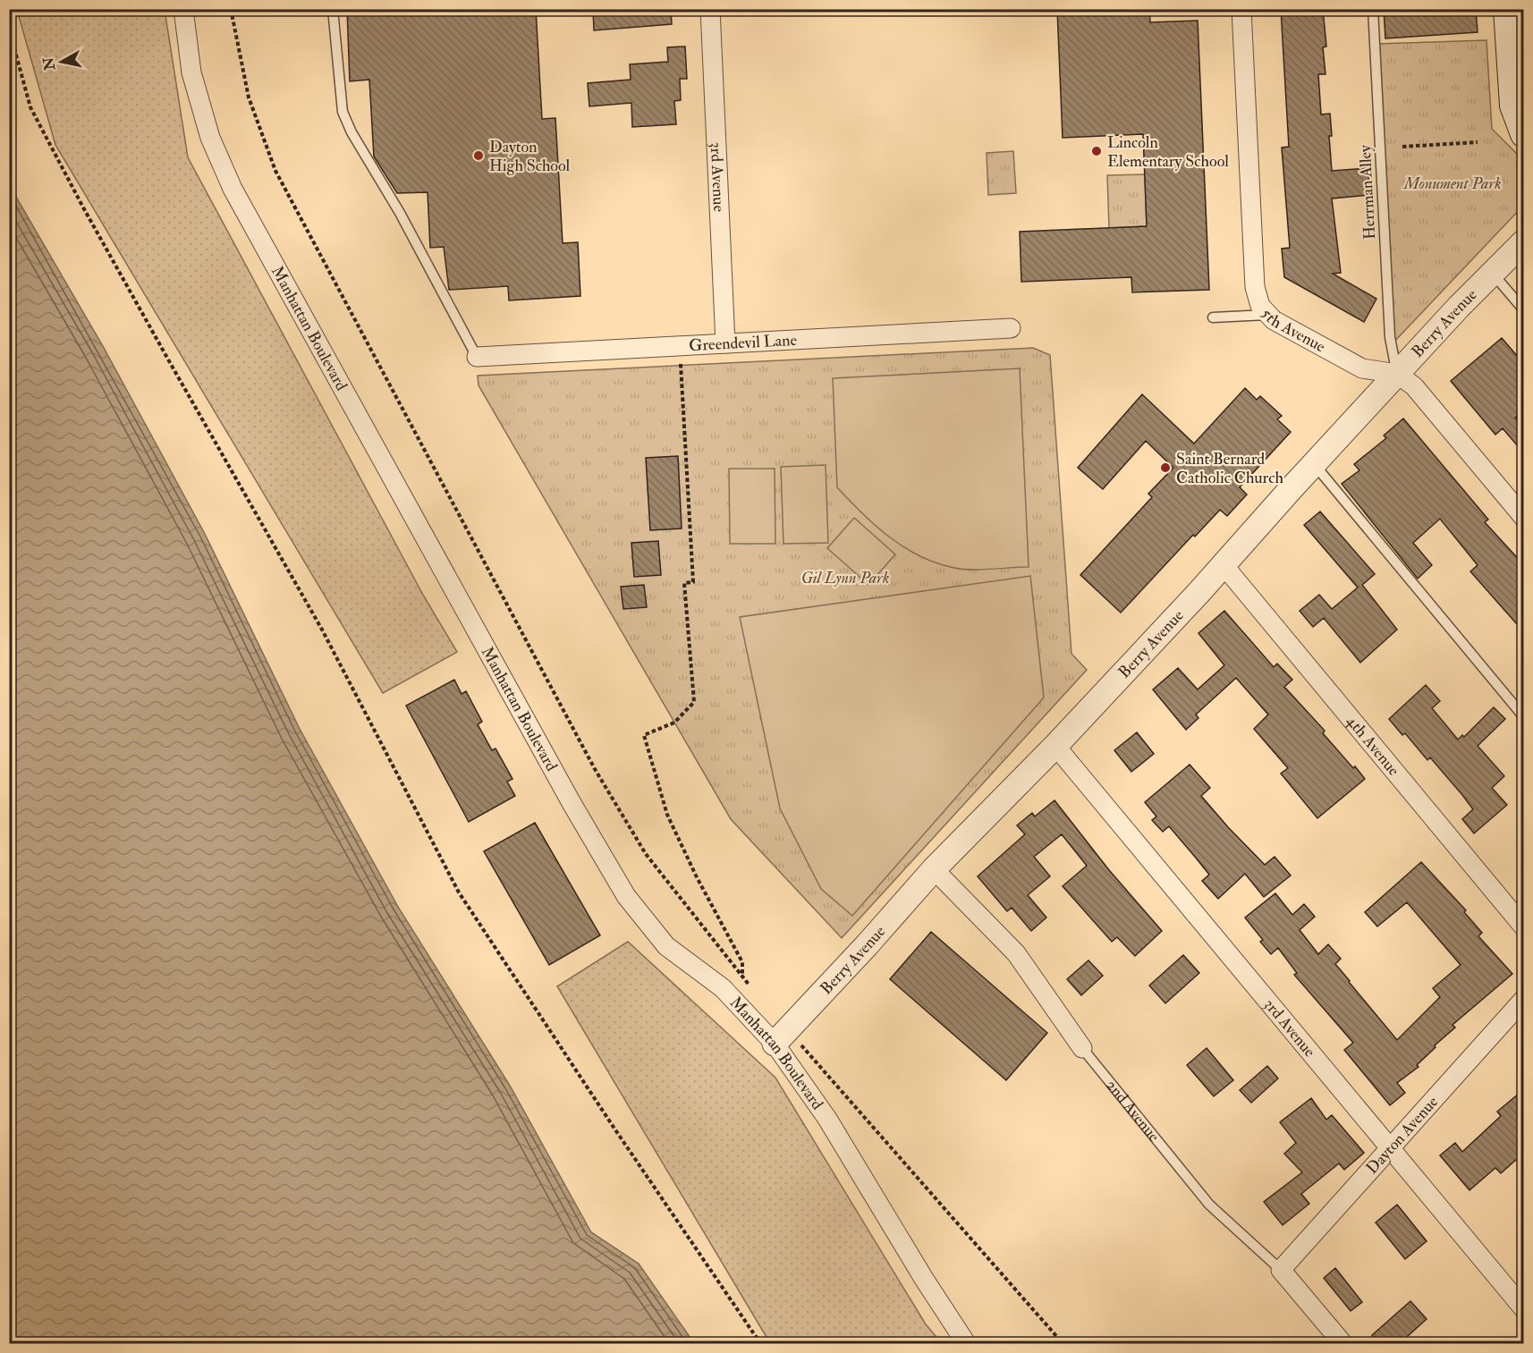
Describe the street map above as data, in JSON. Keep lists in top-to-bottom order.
{
  "streets": {
    "street": [
      "3rd Avenue",
      "Berry Avenue",
      "5th Avenue",
      "Manhattan Boulevard",
      "Greendevil Lane",
      "4th Avenue",
      "2nd Avenue",
      "Dayton Avenue"
    ],
    "lane": ["Herrman Alley"]
  },
  "crossings": [
    ["3rd Avenue", "Berry Avenue"],
    ["3rd Avenue", "Greendevil Lane"],
    ["3rd Avenue", "Dayton Avenue"],
    ["Herrman Alley", "Berry Avenue"],
    ["Herrman Alley", "5th Avenue"],
    ["Berry Avenue", "5th Avenue"],
    ["Berry Avenue", "Manhattan Boulevard"],
    ["Berry Avenue", "4th Avenue"],
    ["Berry Avenue", "2nd Avenue"],
    ["2nd Avenue", "Dayton Avenue"]
  ],
  "parks": ["Monument Park", "Gil Lynn Park"],
  "places": ["Lincoln Elementary School", "Dayton High School", "Saint Bernard Catholic Church"],
  "north": "left"
}
